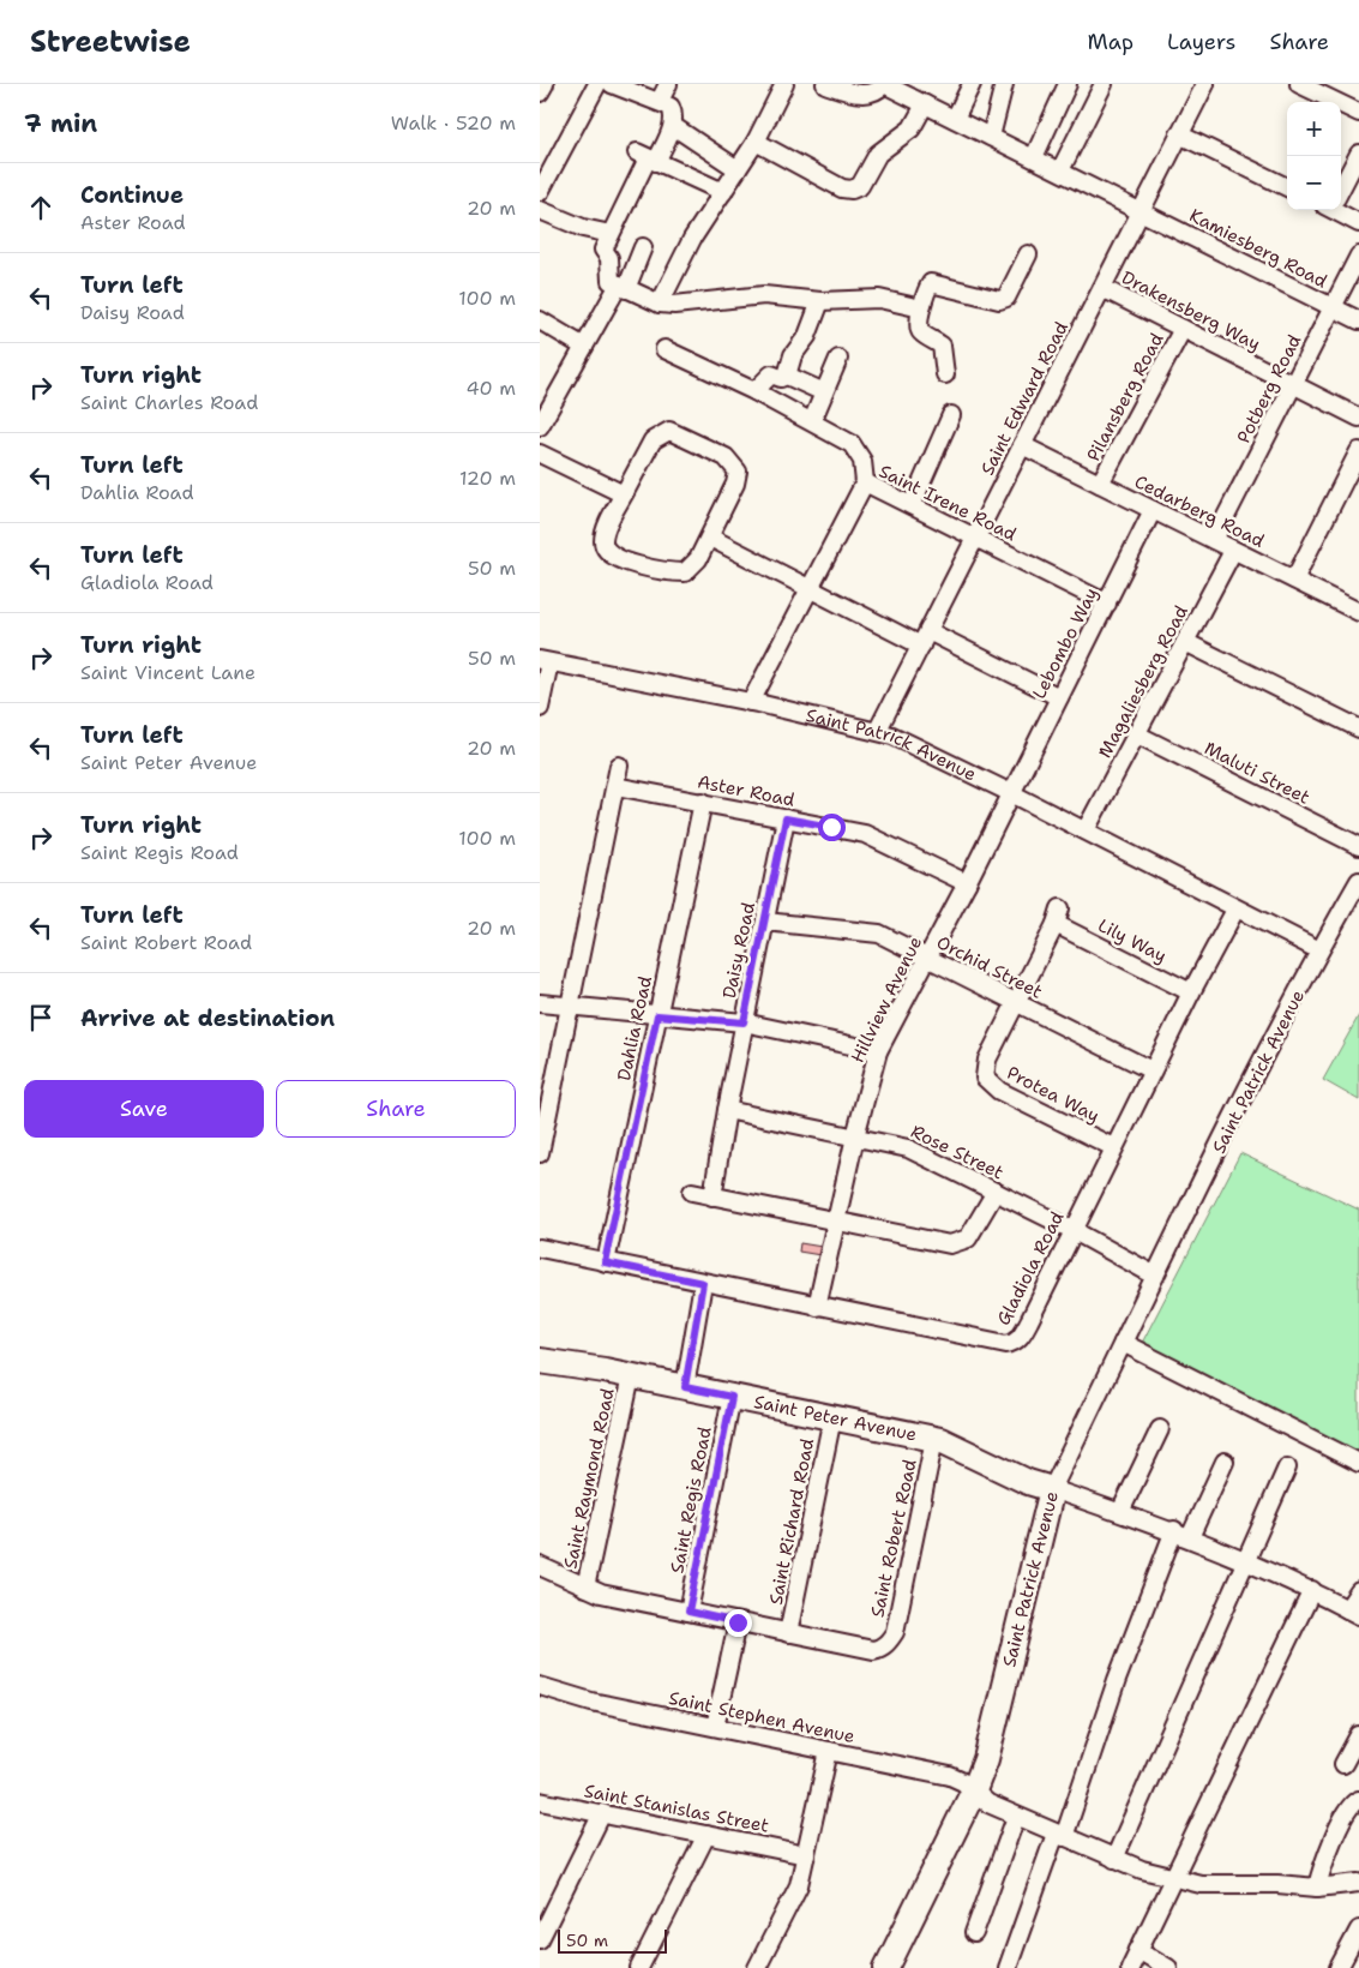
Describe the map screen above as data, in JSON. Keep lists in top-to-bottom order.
{
  "streets": {
    "street": [
      "Kamiesberg Road",
      "Drakensberg Way",
      "Potberg Road",
      "Pilansberg Road",
      "Saint Edward Road",
      "Saint Irene Road",
      "Cedarberg Road",
      "Lebombo Way",
      "Magaliesberg Road",
      "Saint Patrick Avenue",
      "Maluti Street",
      "Aster Road",
      "Lily Way",
      "Daisy Road",
      "Orchid Street",
      "Hillview Avenue",
      "Dahlia Road",
      "Protea Way",
      "Rose Street",
      "Gladiola Road",
      "Saint Peter Avenue",
      "Saint Raymond Road",
      "Saint Regis Road",
      "Saint Richard Road",
      "Saint Robert Road",
      "Saint Stephen Avenue",
      "Saint Stanislas Street"
    ]
  },
  "crossings": [
    ["Kamiesberg Road", "Potberg Road"],
    ["Kamiesberg Road", "Saint Edward Road"],
    ["Drakensberg Way", "Potberg Road"],
    ["Drakensberg Way", "Pilansberg Road"],
    ["Drakensberg Way", "Saint Edward Road"],
    ["Potberg Road", "Cedarberg Road"],
    ["Pilansberg Road", "Cedarberg Road"],
    ["Saint Edward Road", "Saint Irene Road"],
    ["Saint Edward Road", "Cedarberg Road"],
    ["Saint Edward Road", "Saint Patrick Avenue"],
    ["Saint Irene Road", "Lebombo Way"],
    ["Saint Irene Road", "Saint Patrick Avenue"],
    ["Cedarberg Road", "Lebombo Way"],
    ["Cedarberg Road", "Magaliesberg Road"],
    ["Lebombo Way", "Saint Patrick Avenue"],
    ["Lebombo Way", "Hillview Avenue"],
    ["Magaliesberg Road", "Saint Patrick Avenue"],
    ["Magaliesberg Road", "Maluti Street"],
    ["Saint Patrick Avenue", "Hillview Avenue"],
    ["Saint Patrick Avenue", "Rose Street"],
    ["Saint Patrick Avenue", "Gladiola Road"],
    ["Saint Patrick Avenue", "Saint Peter Avenue"],
    ["Saint Patrick Avenue", "Saint Stephen Avenue"],
    ["Aster Road", "Daisy Road"],
    ["Aster Road", "Hillview Avenue"],
    ["Aster Road", "Dahlia Road"],
    ["Lily Way", "Orchid Street"],
    ["Lily Way", "Protea Way"],
    ["Lily Way", "Gladiola Road"],
    ["Daisy Road", "Orchid Street"],
    ["Daisy Road", "Rose Street"],
    ["Orchid Street", "Hillview Avenue"],
    ["Orchid Street", "Protea Way"],
    ["Orchid Street", "Gladiola Road"],
    ["Hillview Avenue", "Rose Street"],
    ["Hillview Avenue", "Gladiola Road"],
    ["Dahlia Road", "Gladiola Road"],
    ["Protea Way", "Gladiola Road"],
    ["Rose Street", "Gladiola Road"],
    ["Saint Peter Avenue", "Saint Raymond Road"],
    ["Saint Peter Avenue", "Saint Regis Road"],
    ["Saint Peter Avenue", "Saint Richard Road"],
    ["Saint Peter Avenue", "Saint Robert Road"],
    ["Saint Raymond Road", "Saint Robert Road"],
    ["Saint Regis Road", "Saint Robert Road"],
    ["Saint Richard Road", "Saint Robert Road"]
  ],
  "scale_bar": "50 m",
  "page": {
    "header": "Streetwise",
    "nav": ["Map", "Layers", "Share"],
    "heading": ["7 min", "Walk · 520 m"],
    "map_buttons": ["+", "−"],
    "list": [
      ["Continue", "Aster Road", "20 m"],
      ["Turn left", "Daisy Road", "100 m"],
      ["Turn right", "Saint Charles Road", "40 m"],
      ["Turn left", "Dahlia Road", "120 m"],
      ["Turn left", "Gladiola Road", "50 m"],
      ["Turn right", "Saint Vincent Lane", "50 m"],
      ["Turn left", "Saint Peter Avenue", "20 m"],
      ["Turn right", "Saint Regis Road", "100 m"],
      ["Turn left", "Saint Robert Road", "20 m"],
      "Arrive at destination"
    ],
    "buttons": ["Save", "Share"],
    "scale": "50 m"
  }
}
